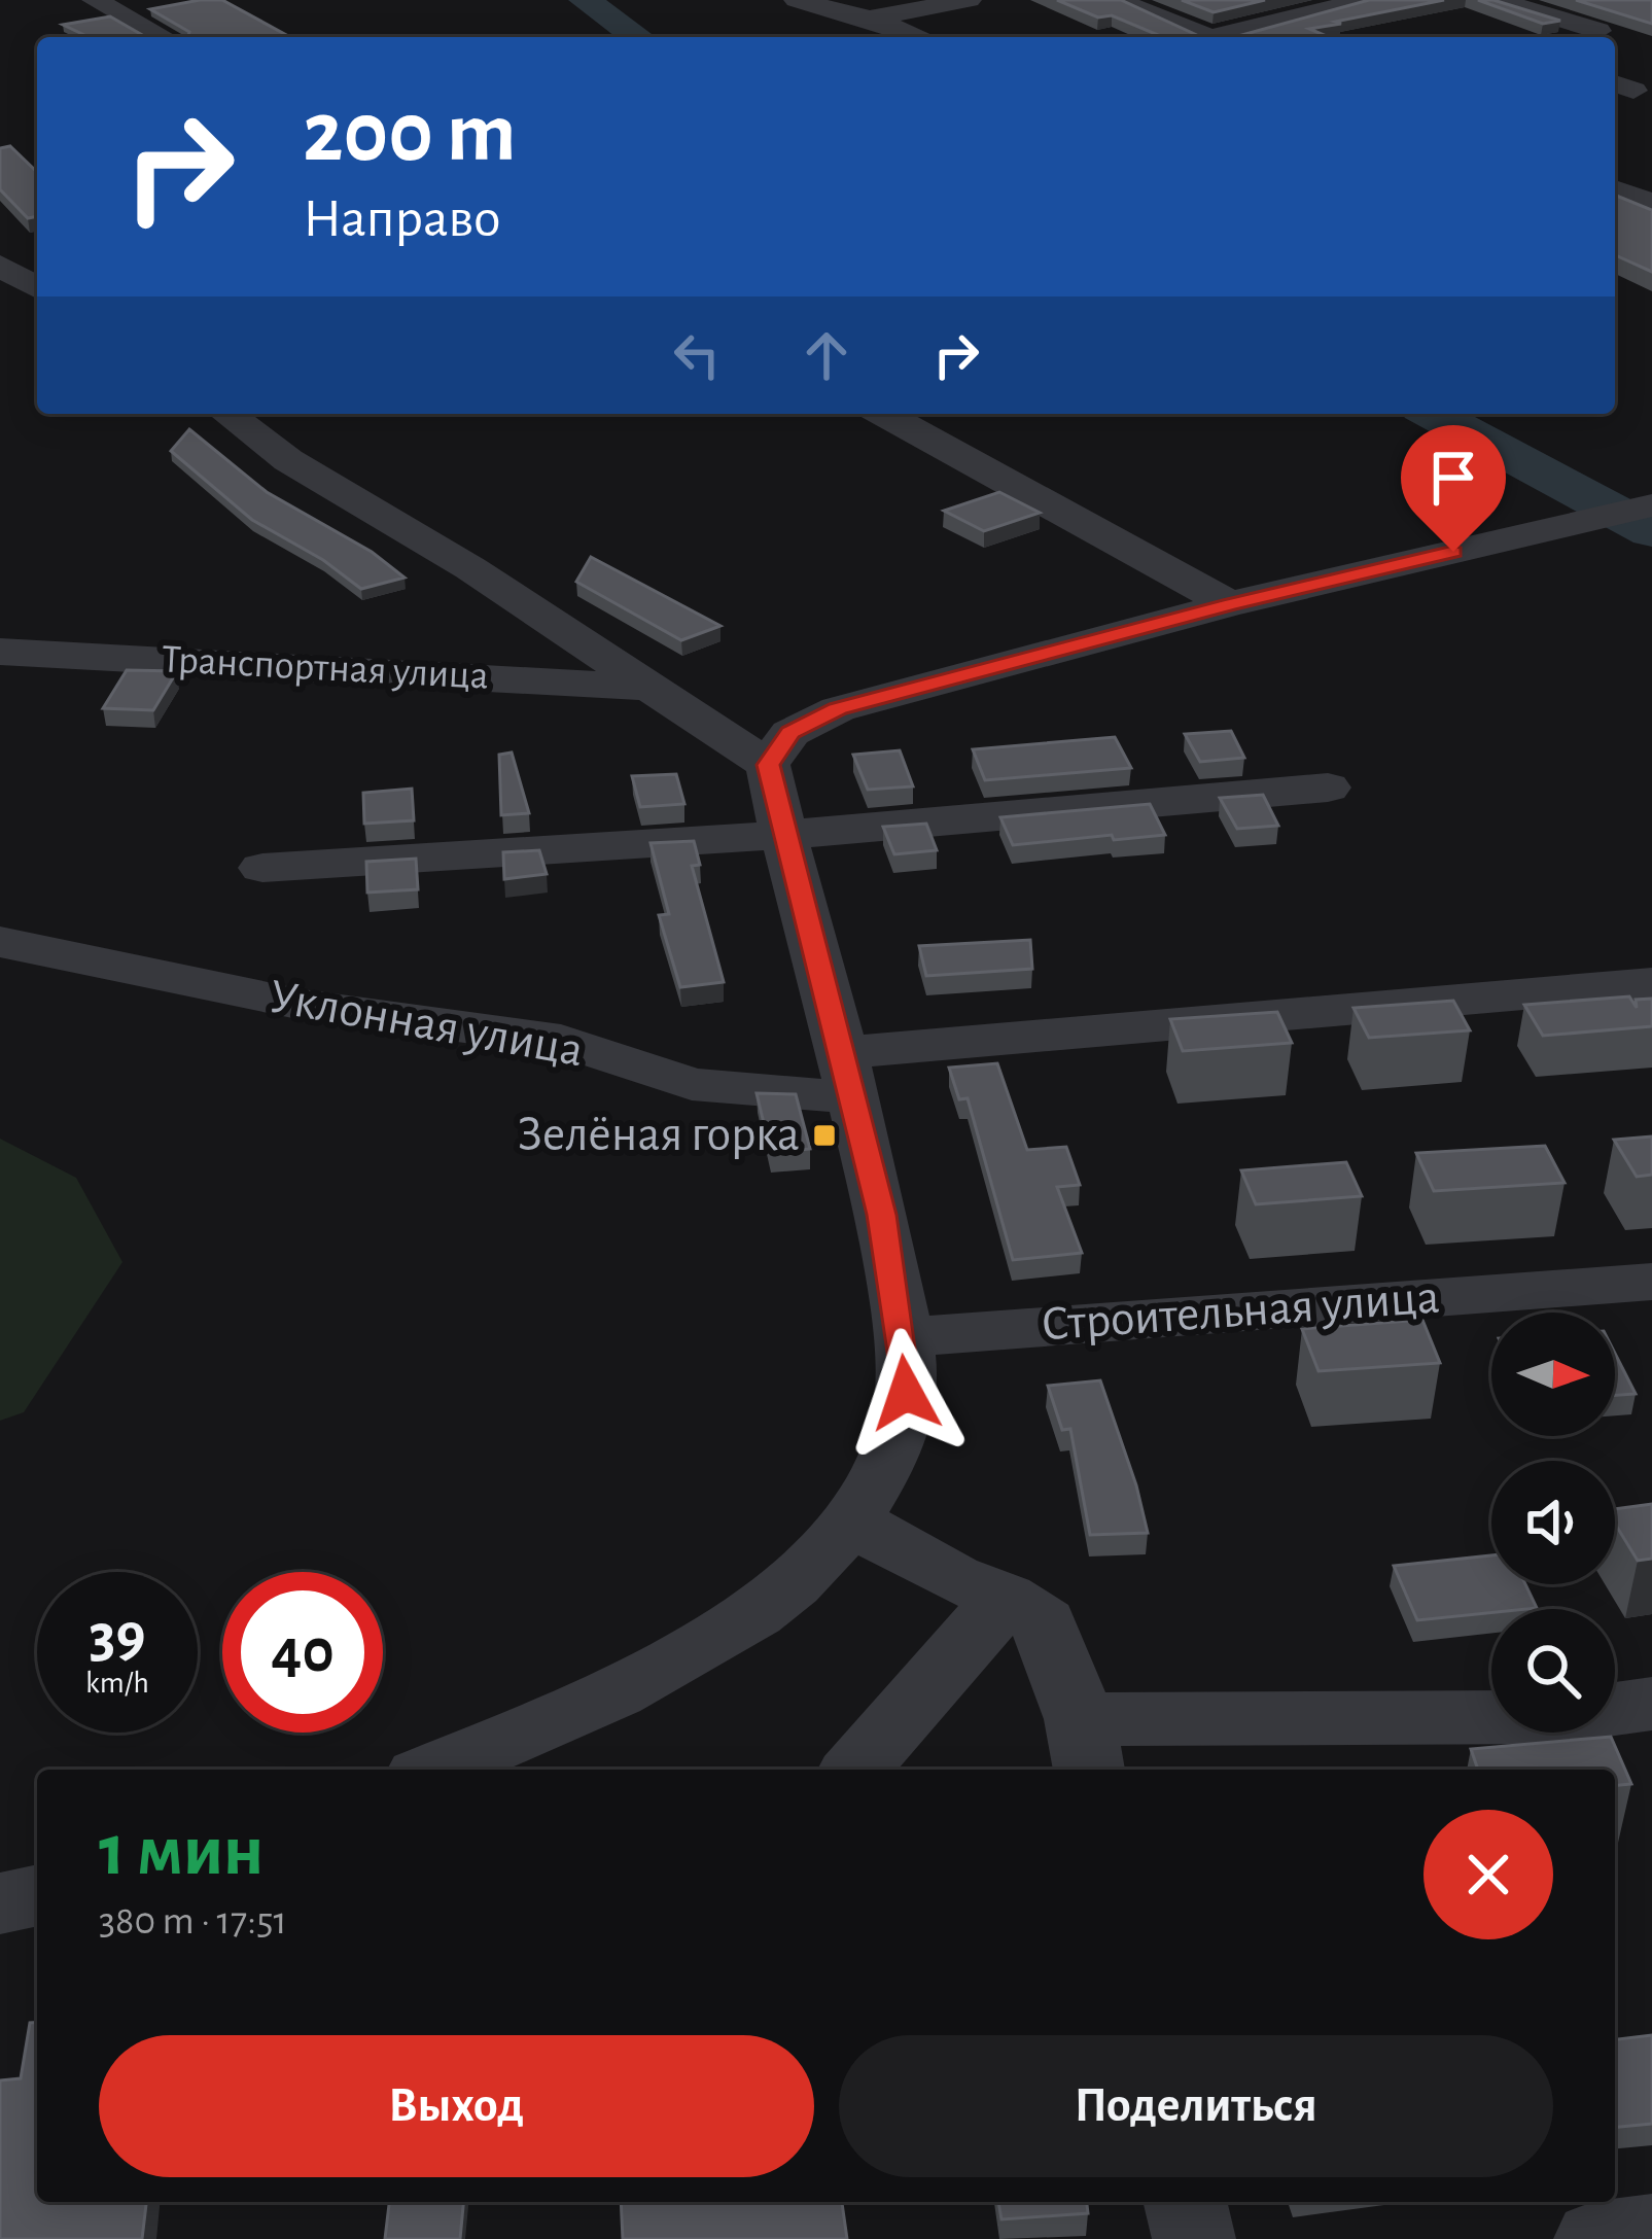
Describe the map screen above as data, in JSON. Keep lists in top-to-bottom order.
{
  "streets": {
    "street": ["Транспортная улица", "Уклонная улица", "Строительная улица"]
  },
  "places": {
    "transit": ["Зелёная горка"]
  },
  "north": "right",
  "page": {
    "turn": ["200 m", "Направо"],
    "speed": "39 km/h",
    "limit": "40",
    "heading": ["1 мин", "380 m · 17:51"],
    "buttons": ["Выход", "Поделиться"]
  }
}
